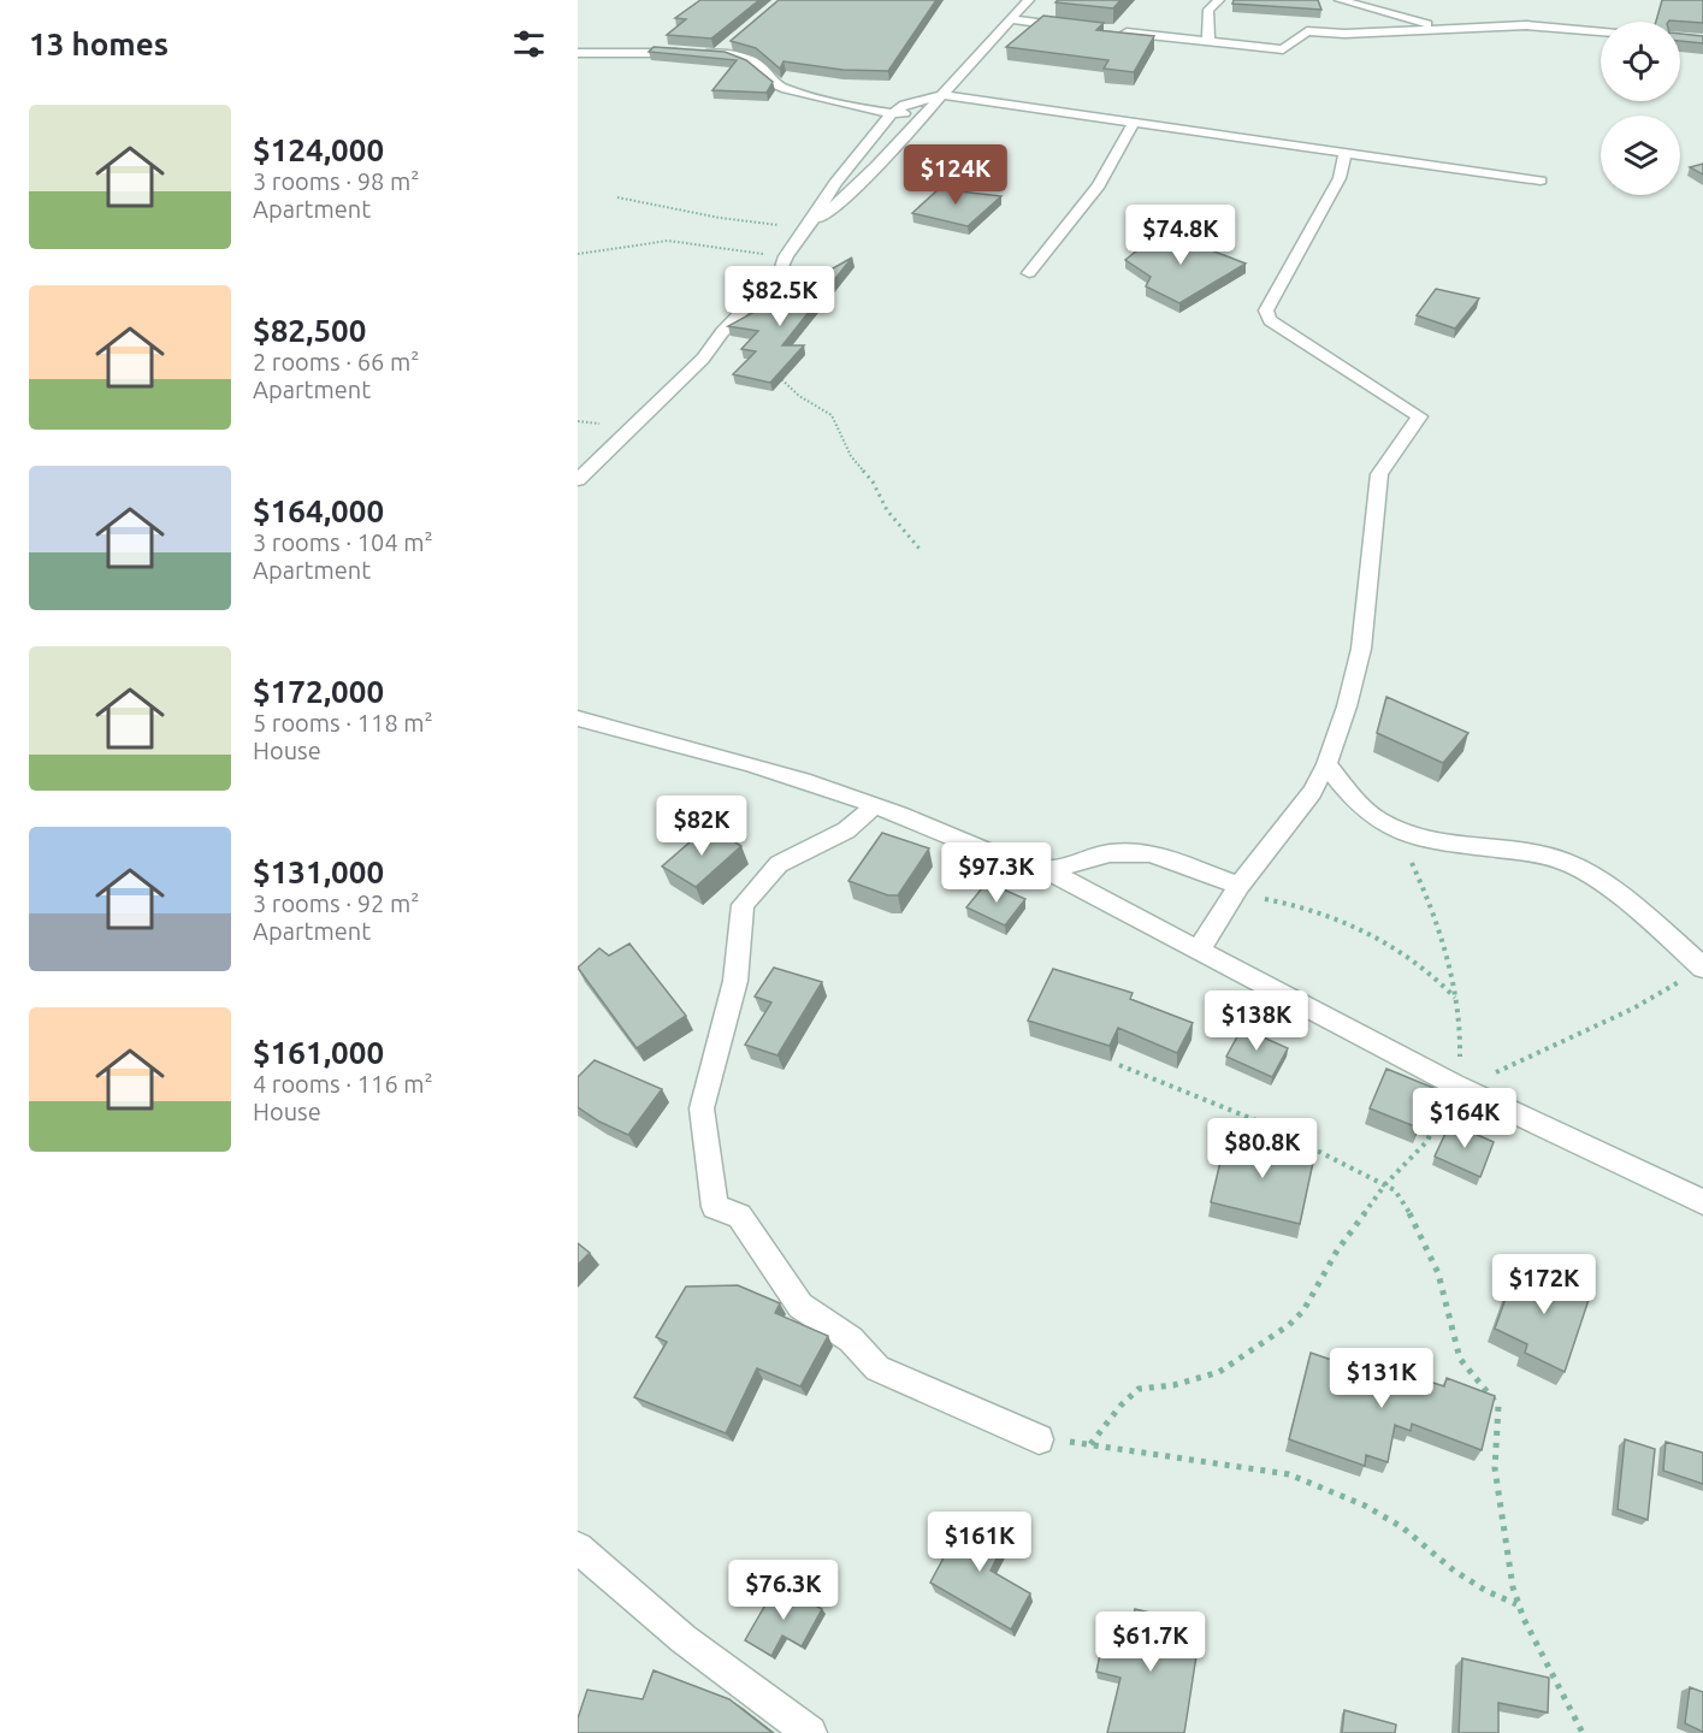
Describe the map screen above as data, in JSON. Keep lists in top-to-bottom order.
{
  "page": {
    "heading": "13 homes",
    "list": [
      {
        "name": "$124,000",
        "note": "3 rooms · 98 m² · Apartment"
      },
      {
        "name": "$82,500",
        "note": "2 rooms · 66 m² · Apartment"
      },
      {
        "name": "$164,000",
        "note": "3 rooms · 104 m² · Apartment"
      },
      {
        "name": "$172,000",
        "note": "5 rooms · 118 m² · House"
      },
      {
        "name": "$131,000",
        "note": "3 rooms · 92 m² · Apartment"
      },
      {
        "name": "$161,000",
        "note": "4 rooms · 116 m² · House"
      }
    ],
    "price": [
      "$124K",
      "$74.8K",
      "$82.5K",
      "$82K",
      "$97.3K",
      "$138K",
      "$164K",
      "$80.8K",
      "$172K",
      "$131K",
      "$161K",
      "$76.3K",
      "$61.7K"
    ]
  }
}
